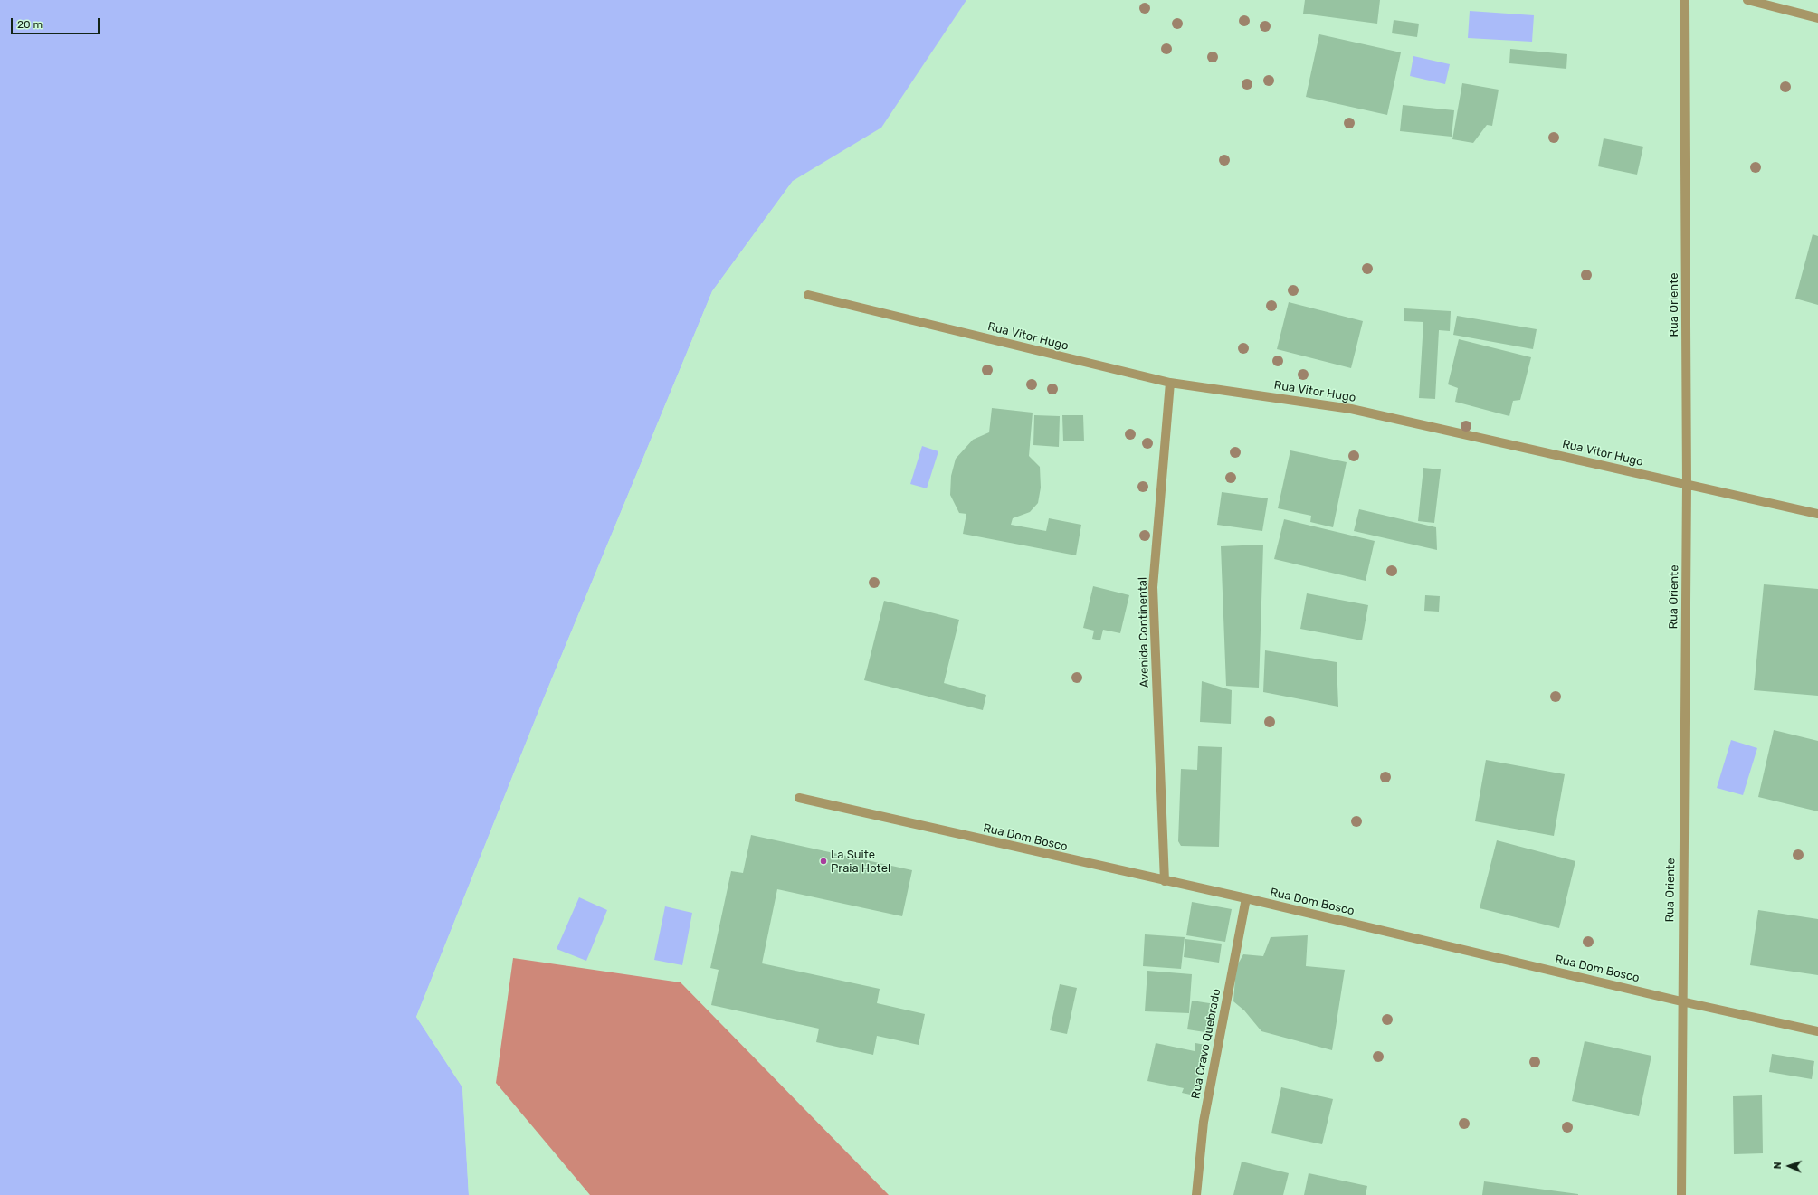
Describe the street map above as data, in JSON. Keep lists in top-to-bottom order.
{
  "streets": {
    "street": [
      "Rua Oriente",
      "Rua Vitor Hugo",
      "Avenida Continental",
      "Rua Dom Bosco",
      "Rua Cravo Quebrado"
    ]
  },
  "crossings": [
    ["Rua Oriente", "Rua Vitor Hugo"],
    ["Rua Oriente", "Rua Dom Bosco"],
    ["Rua Vitor Hugo", "Avenida Continental"],
    ["Avenida Continental", "Rua Dom Bosco"],
    ["Rua Dom Bosco", "Rua Cravo Quebrado"]
  ],
  "places": ["La Suite Praia Hotel"],
  "scale_bar": "20 m",
  "north": "left"
}
